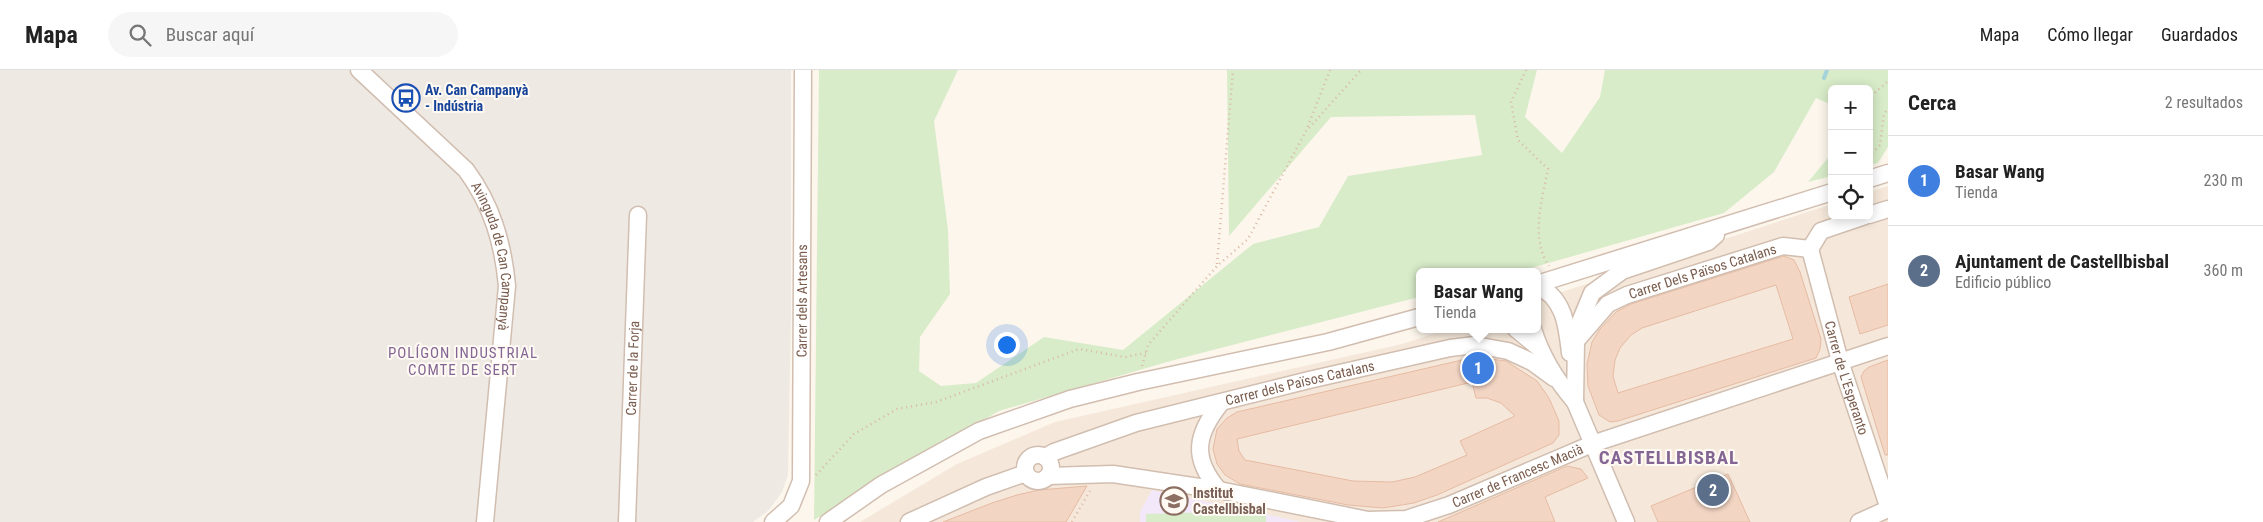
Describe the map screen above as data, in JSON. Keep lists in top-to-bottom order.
{
  "streets": {
    "street": [
      "Avinguda de Can Campanyà",
      "Carrer Dels Països Catalans",
      "Carrer dels Artesans",
      "Carrer de la Forja",
      "Carrer de L'Esperanto",
      "Carrer dels Països Catalans",
      "Carrer de Francesc Macià"
    ]
  },
  "crossings": [
    ["Carrer Dels Països Catalans", "Carrer de L'Esperanto"],
    ["Carrer de L'Esperanto", "Carrer de Francesc Macià"],
    ["Carrer dels Països Catalans", "Carrer de Francesc Macià"]
  ],
  "districts": ["POLÍGON INDUSTRIAL COMTE DE SERT", "CASTELLBISBAL"],
  "places": {
    "bus stop": ["Av. Can Campanyà - Indústria"],
    "school or university": ["Institut Castellbisbal"]
  },
  "page": {
    "header": "Mapa",
    "search": "Buscar aquí",
    "nav": ["Mapa", "Cómo llegar", "Guardados"],
    "heading": ["Cerca", "2 resultados"],
    "map_buttons": ["+", "−"],
    "list": [
      {
        "mark": "1",
        "name": "Basar Wang",
        "note": "Tienda",
        "value": "230 m"
      },
      {
        "mark": "2",
        "name": "Ajuntament de Castellbisbal",
        "note": "Edificio público",
        "value": "360 m"
      }
    ],
    "popup": ["Basar Wang", "Tienda"],
    "pins": ["1", "2"]
  }
}
